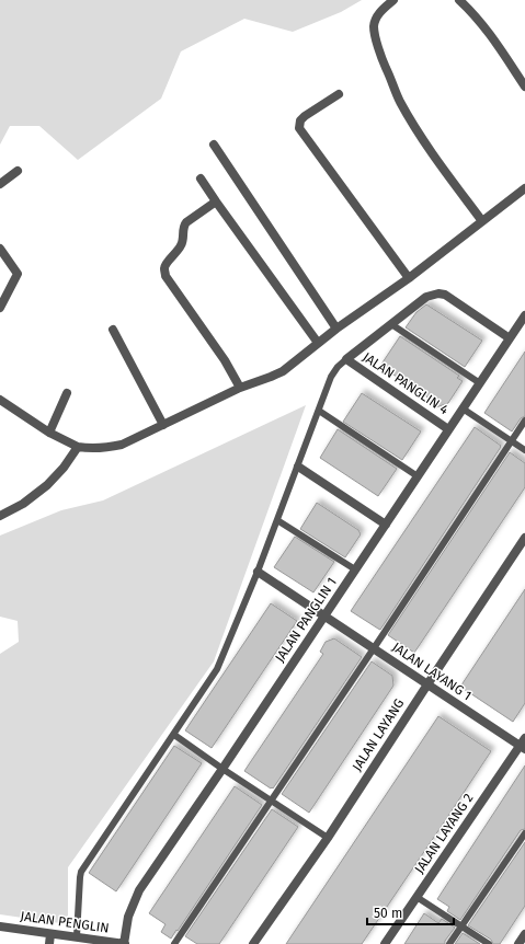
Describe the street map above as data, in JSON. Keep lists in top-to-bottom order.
{
  "streets": {
    "street": [
      "JALAN PANGLIN 4",
      "JALAN PANGLIN 1",
      "JALAN LAYANG 1",
      "JALAN LAYANG",
      "JALAN LAYANG 2",
      "JALAN PENGLIN"
    ]
  },
  "crossings": [
    ["JALAN PANGLIN 4", "JALAN PANGLIN 1"],
    ["JALAN PANGLIN 1", "JALAN LAYANG 1"],
    ["JALAN PANGLIN 1", "JALAN PENGLIN"],
    ["JALAN LAYANG 1", "JALAN LAYANG"],
    ["JALAN LAYANG 1", "JALAN LAYANG 2"]
  ],
  "scale_bar": "50 m"
}
